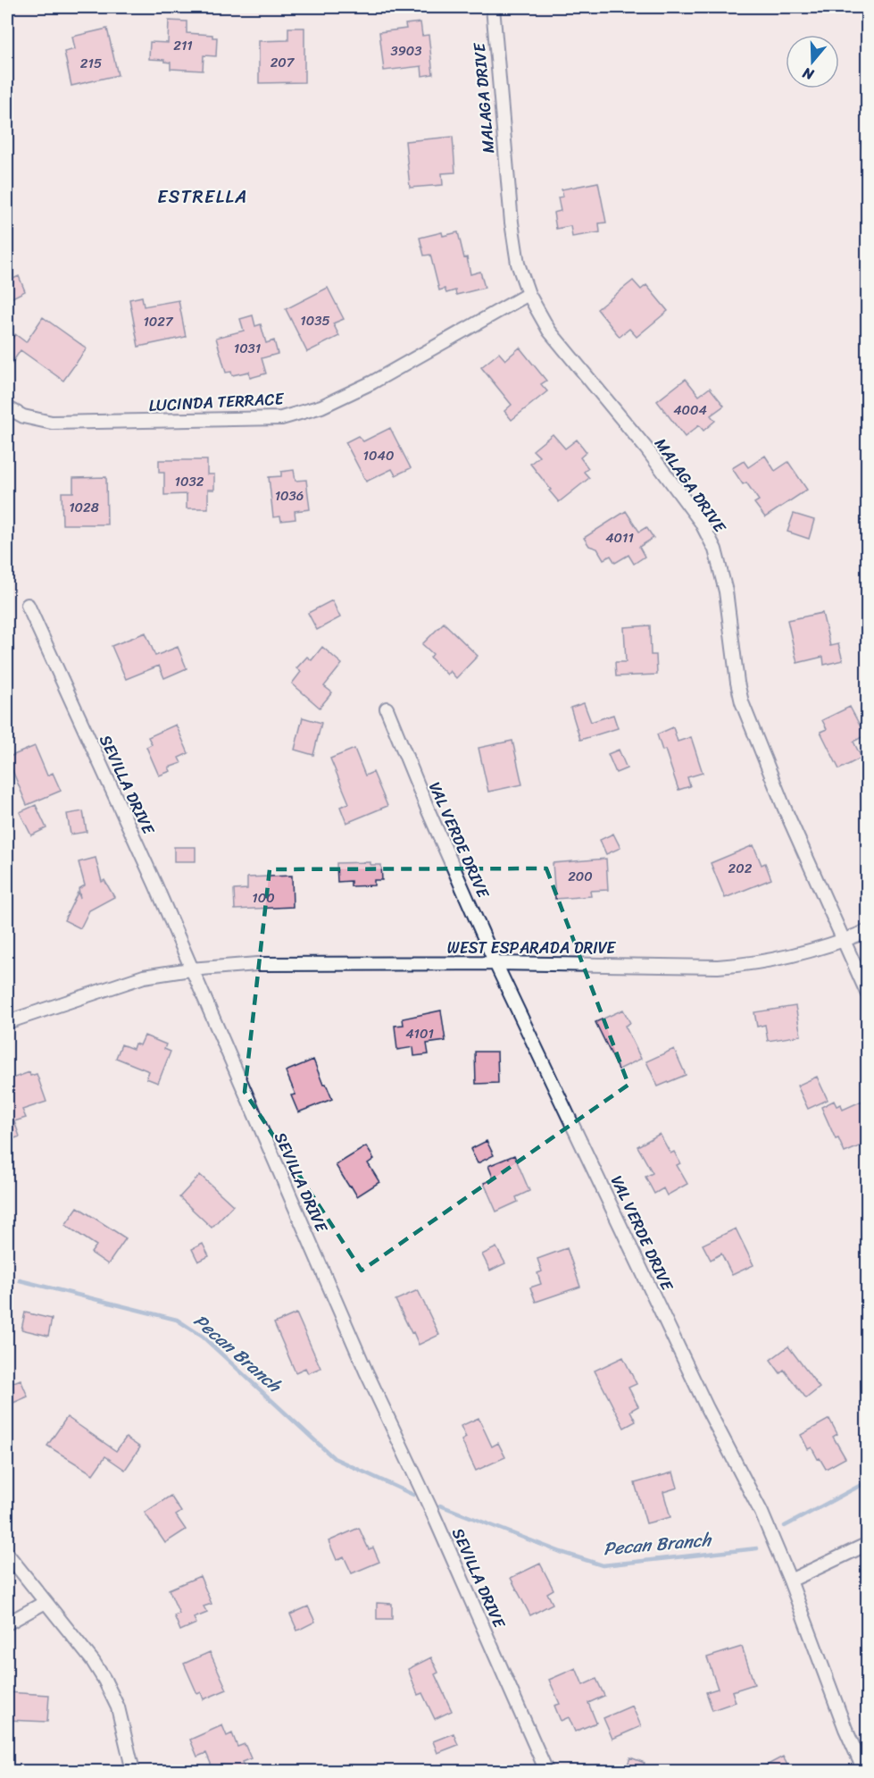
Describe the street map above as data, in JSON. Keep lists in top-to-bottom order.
{
  "streets": {
    "street": [
      "MALAGA DRIVE",
      "LUCINDA TERRACE",
      "SEVILLA DRIVE",
      "VAL VERDE DRIVE",
      "WEST ESPARADA DRIVE"
    ]
  },
  "crossings": [
    ["MALAGA DRIVE", "LUCINDA TERRACE"],
    ["MALAGA DRIVE", "WEST ESPARADA DRIVE"],
    ["SEVILLA DRIVE", "WEST ESPARADA DRIVE"],
    ["VAL VERDE DRIVE", "WEST ESPARADA DRIVE"]
  ],
  "districts": ["ESTRELLA"],
  "water": ["Pecan Branch"],
  "house_numbers": [
    "211",
    "3903",
    "207",
    "215",
    "1035",
    "1027",
    "1031",
    "4004",
    "1040",
    "1032",
    "1036",
    "1028",
    "4011",
    "202",
    "200",
    "100",
    "4101"
  ],
  "north": "bottom"
}
